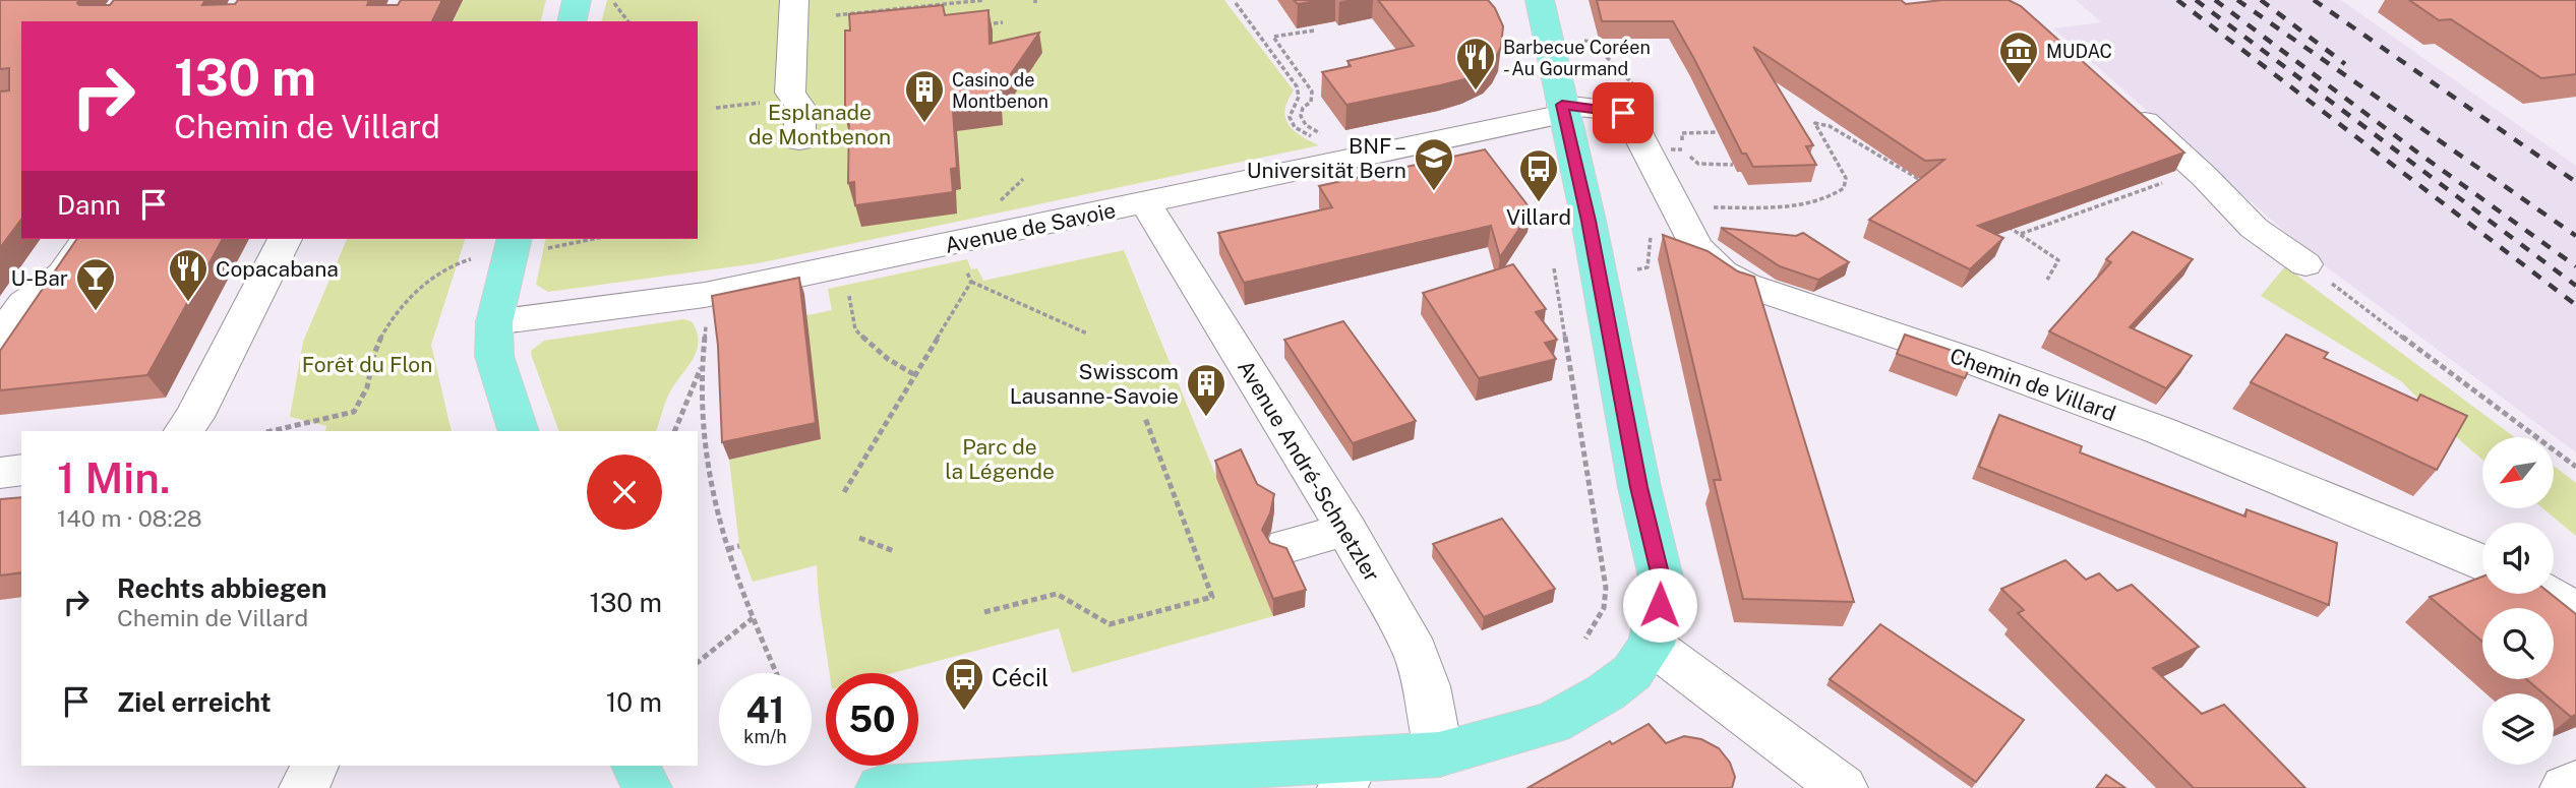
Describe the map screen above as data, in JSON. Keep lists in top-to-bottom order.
{
  "streets": {
    "street": ["Avenue de Savoie", "Chemin de Villard", "Avenue André-Schnetzler"]
  },
  "crossings": [
    ["Avenue de Savoie", "Chemin de Villard"],
    ["Avenue de Savoie", "Avenue André-Schnetzler"]
  ],
  "parks": ["Esplanade de Montbenon", "Forêt du Flon", "Parc de la Légende"],
  "places": {
    "museum": ["MUDAC"],
    "restaurant": ["Barbecue Coréen - Au Gourmand", "Copacabana"],
    "building": ["Casino de Montbenon", "Swisscom Lausanne-Savoie"],
    "school or university": ["BNF – Universität Bern"],
    "bus stop": ["Villard", "Cécil"],
    "bar": ["U-Bar"]
  },
  "north": "bottom left",
  "page": {
    "turn": ["130 m", "Chemin de Villard"],
    "then": "Dann",
    "heading": ["1 Min.", "140 m · 08:28"],
    "list": [
      {
        "name": "Rechts abbiegen",
        "note": "Chemin de Villard",
        "value": "130 m"
      },
      {
        "name": "Ziel erreicht",
        "value": "10 m"
      }
    ],
    "speed": "41 km/h",
    "limit": "50"
  }
}
